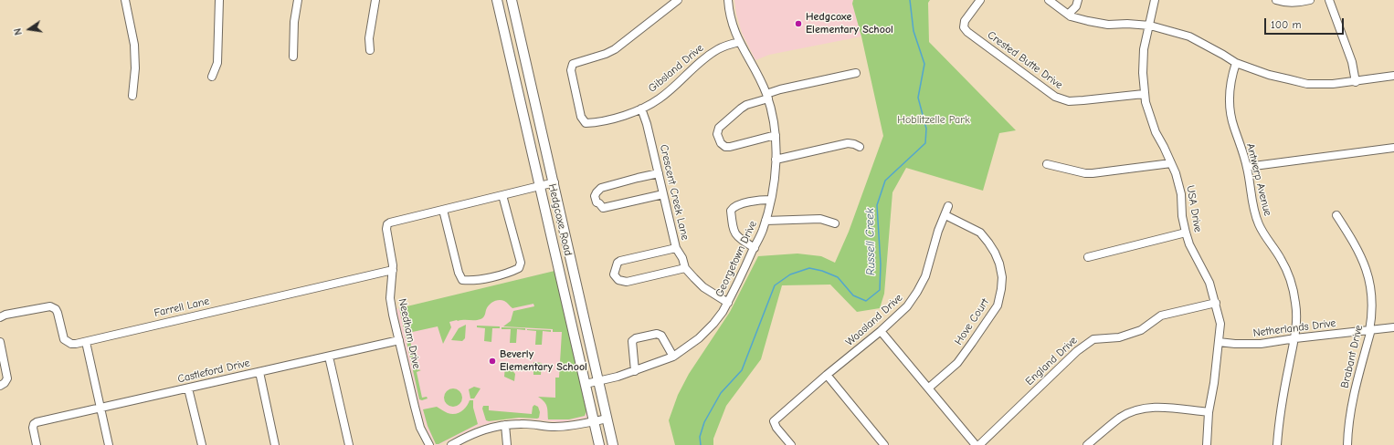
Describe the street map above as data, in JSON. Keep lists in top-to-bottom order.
{
  "streets": {
    "main road": ["Hedgcoxe Road"],
    "street": [
      "Crested Butte Drive",
      "Gibsland Drive",
      "Antwerp Avenue",
      "Crescent Creek Lane",
      "USA Drive",
      "Georgetown Drive",
      "Farrell Lane",
      "Waasland Drive",
      "Hove Court",
      "Netherlands Drive",
      "Needham Drive",
      "Brabant Drive",
      "England Drive",
      "Castleford Drive"
    ]
  },
  "crossings": [
    ["Crested Butte Drive", "USA Drive"],
    ["Gibsland Drive", "Crescent Creek Lane"],
    ["Gibsland Drive", "Georgetown Drive"],
    ["Antwerp Avenue", "Netherlands Drive"],
    ["Crescent Creek Lane", "Georgetown Drive"],
    ["USA Drive", "Netherlands Drive"],
    ["USA Drive", "England Drive"],
    ["Hedgcoxe Road", "Georgetown Drive"],
    ["Farrell Lane", "Needham Drive"],
    ["Waasland Drive", "Hove Court"],
    ["Netherlands Drive", "Brabant Drive"],
    ["Needham Drive", "Castleford Drive"]
  ],
  "water": ["Russell Creek"],
  "parks": ["Hoblitzelle Park"],
  "places": ["Hedgcoxe Elementary School", "Beverly Elementary School"],
  "scale_bar": "100 m",
  "north": "left"
}
